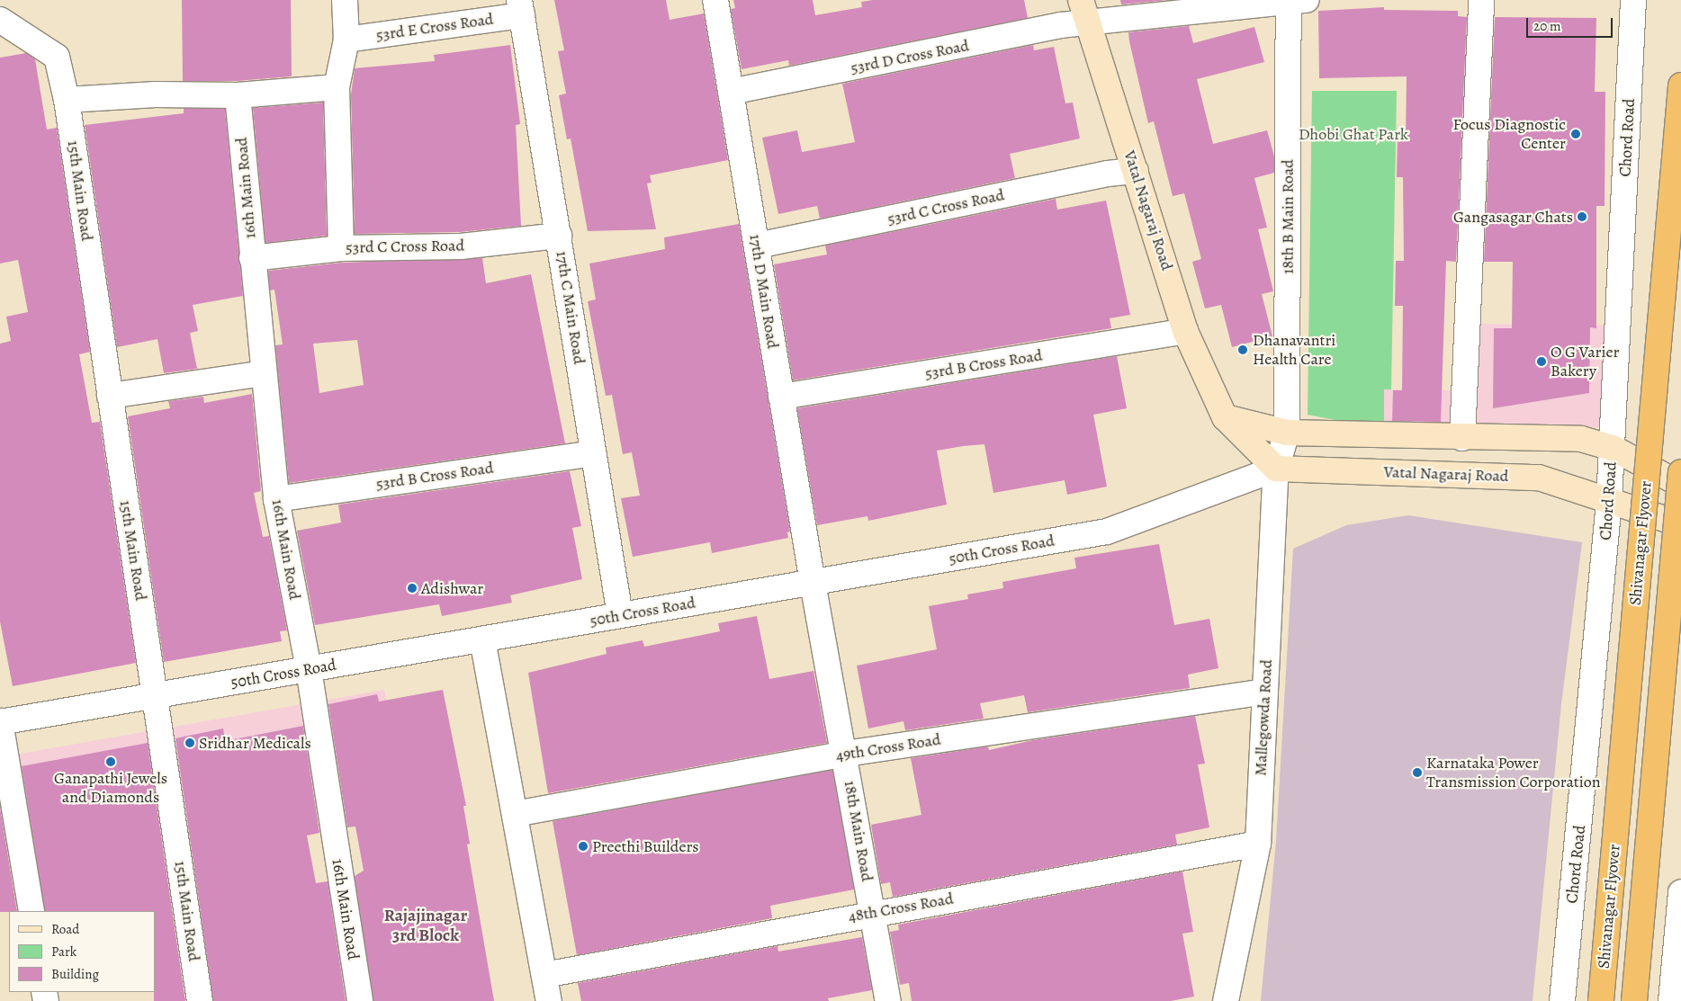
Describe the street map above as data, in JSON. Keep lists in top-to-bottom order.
{
  "streets": {
    "main road": ["Vatal Nagaraj Road", "Shivanagar Flyover"],
    "street": [
      "53rd E Cross Road",
      "53rd D Cross Road",
      "Chord Road",
      "16th Main Road",
      "15th Main Road",
      "53rd C Cross Road",
      "18th B Main Road",
      "17th D Main Road",
      "17th C Main Road",
      "53rd B Cross Road",
      "50th Cross Road",
      "Mallegowda Road",
      "49th Cross Road",
      "18th Main Road",
      "48th Cross Road"
    ]
  },
  "crossings": [
    ["53rd E Cross Road", "17th C Main Road"],
    ["53rd D Cross Road", "Vatal Nagaraj Road"],
    ["53rd D Cross Road", "18th B Main Road"],
    ["53rd D Cross Road", "17th D Main Road"],
    ["Chord Road", "Vatal Nagaraj Road"],
    ["16th Main Road", "53rd C Cross Road"],
    ["16th Main Road", "53rd B Cross Road"],
    ["16th Main Road", "50th Cross Road"],
    ["15th Main Road", "50th Cross Road"],
    ["53rd C Cross Road", "Vatal Nagaraj Road"],
    ["53rd C Cross Road", "17th D Main Road"],
    ["53rd C Cross Road", "17th C Main Road"],
    ["Vatal Nagaraj Road", "53rd B Cross Road"],
    ["Vatal Nagaraj Road", "50th Cross Road"],
    ["Vatal Nagaraj Road", "Mallegowda Road"],
    ["18th B Main Road", "Mallegowda Road"],
    ["17th D Main Road", "53rd B Cross Road"],
    ["17th D Main Road", "50th Cross Road"],
    ["17th D Main Road", "18th Main Road"],
    ["17th C Main Road", "53rd B Cross Road"],
    ["17th C Main Road", "50th Cross Road"],
    ["50th Cross Road", "Mallegowda Road"],
    ["50th Cross Road", "18th Main Road"],
    ["Mallegowda Road", "49th Cross Road"],
    ["Mallegowda Road", "48th Cross Road"],
    ["49th Cross Road", "18th Main Road"],
    ["18th Main Road", "48th Cross Road"]
  ],
  "districts": ["Rajajinagar 3rd Block"],
  "parks": ["Dhobi Ghat Park"],
  "places": [
    "Focus Diagnostic Center",
    "Gangasagar Chats",
    "Dhanavantri Health Care",
    "O G Varier Bakery",
    "Adishwar",
    "Sridhar Medicals",
    "Ganapathi Jewels and Diamonds",
    "Karnataka Power Transmission Corporation",
    "Preethi Builders"
  ],
  "legend": ["Road", "Park", "Building"],
  "scale_bar": "20 m"
}
